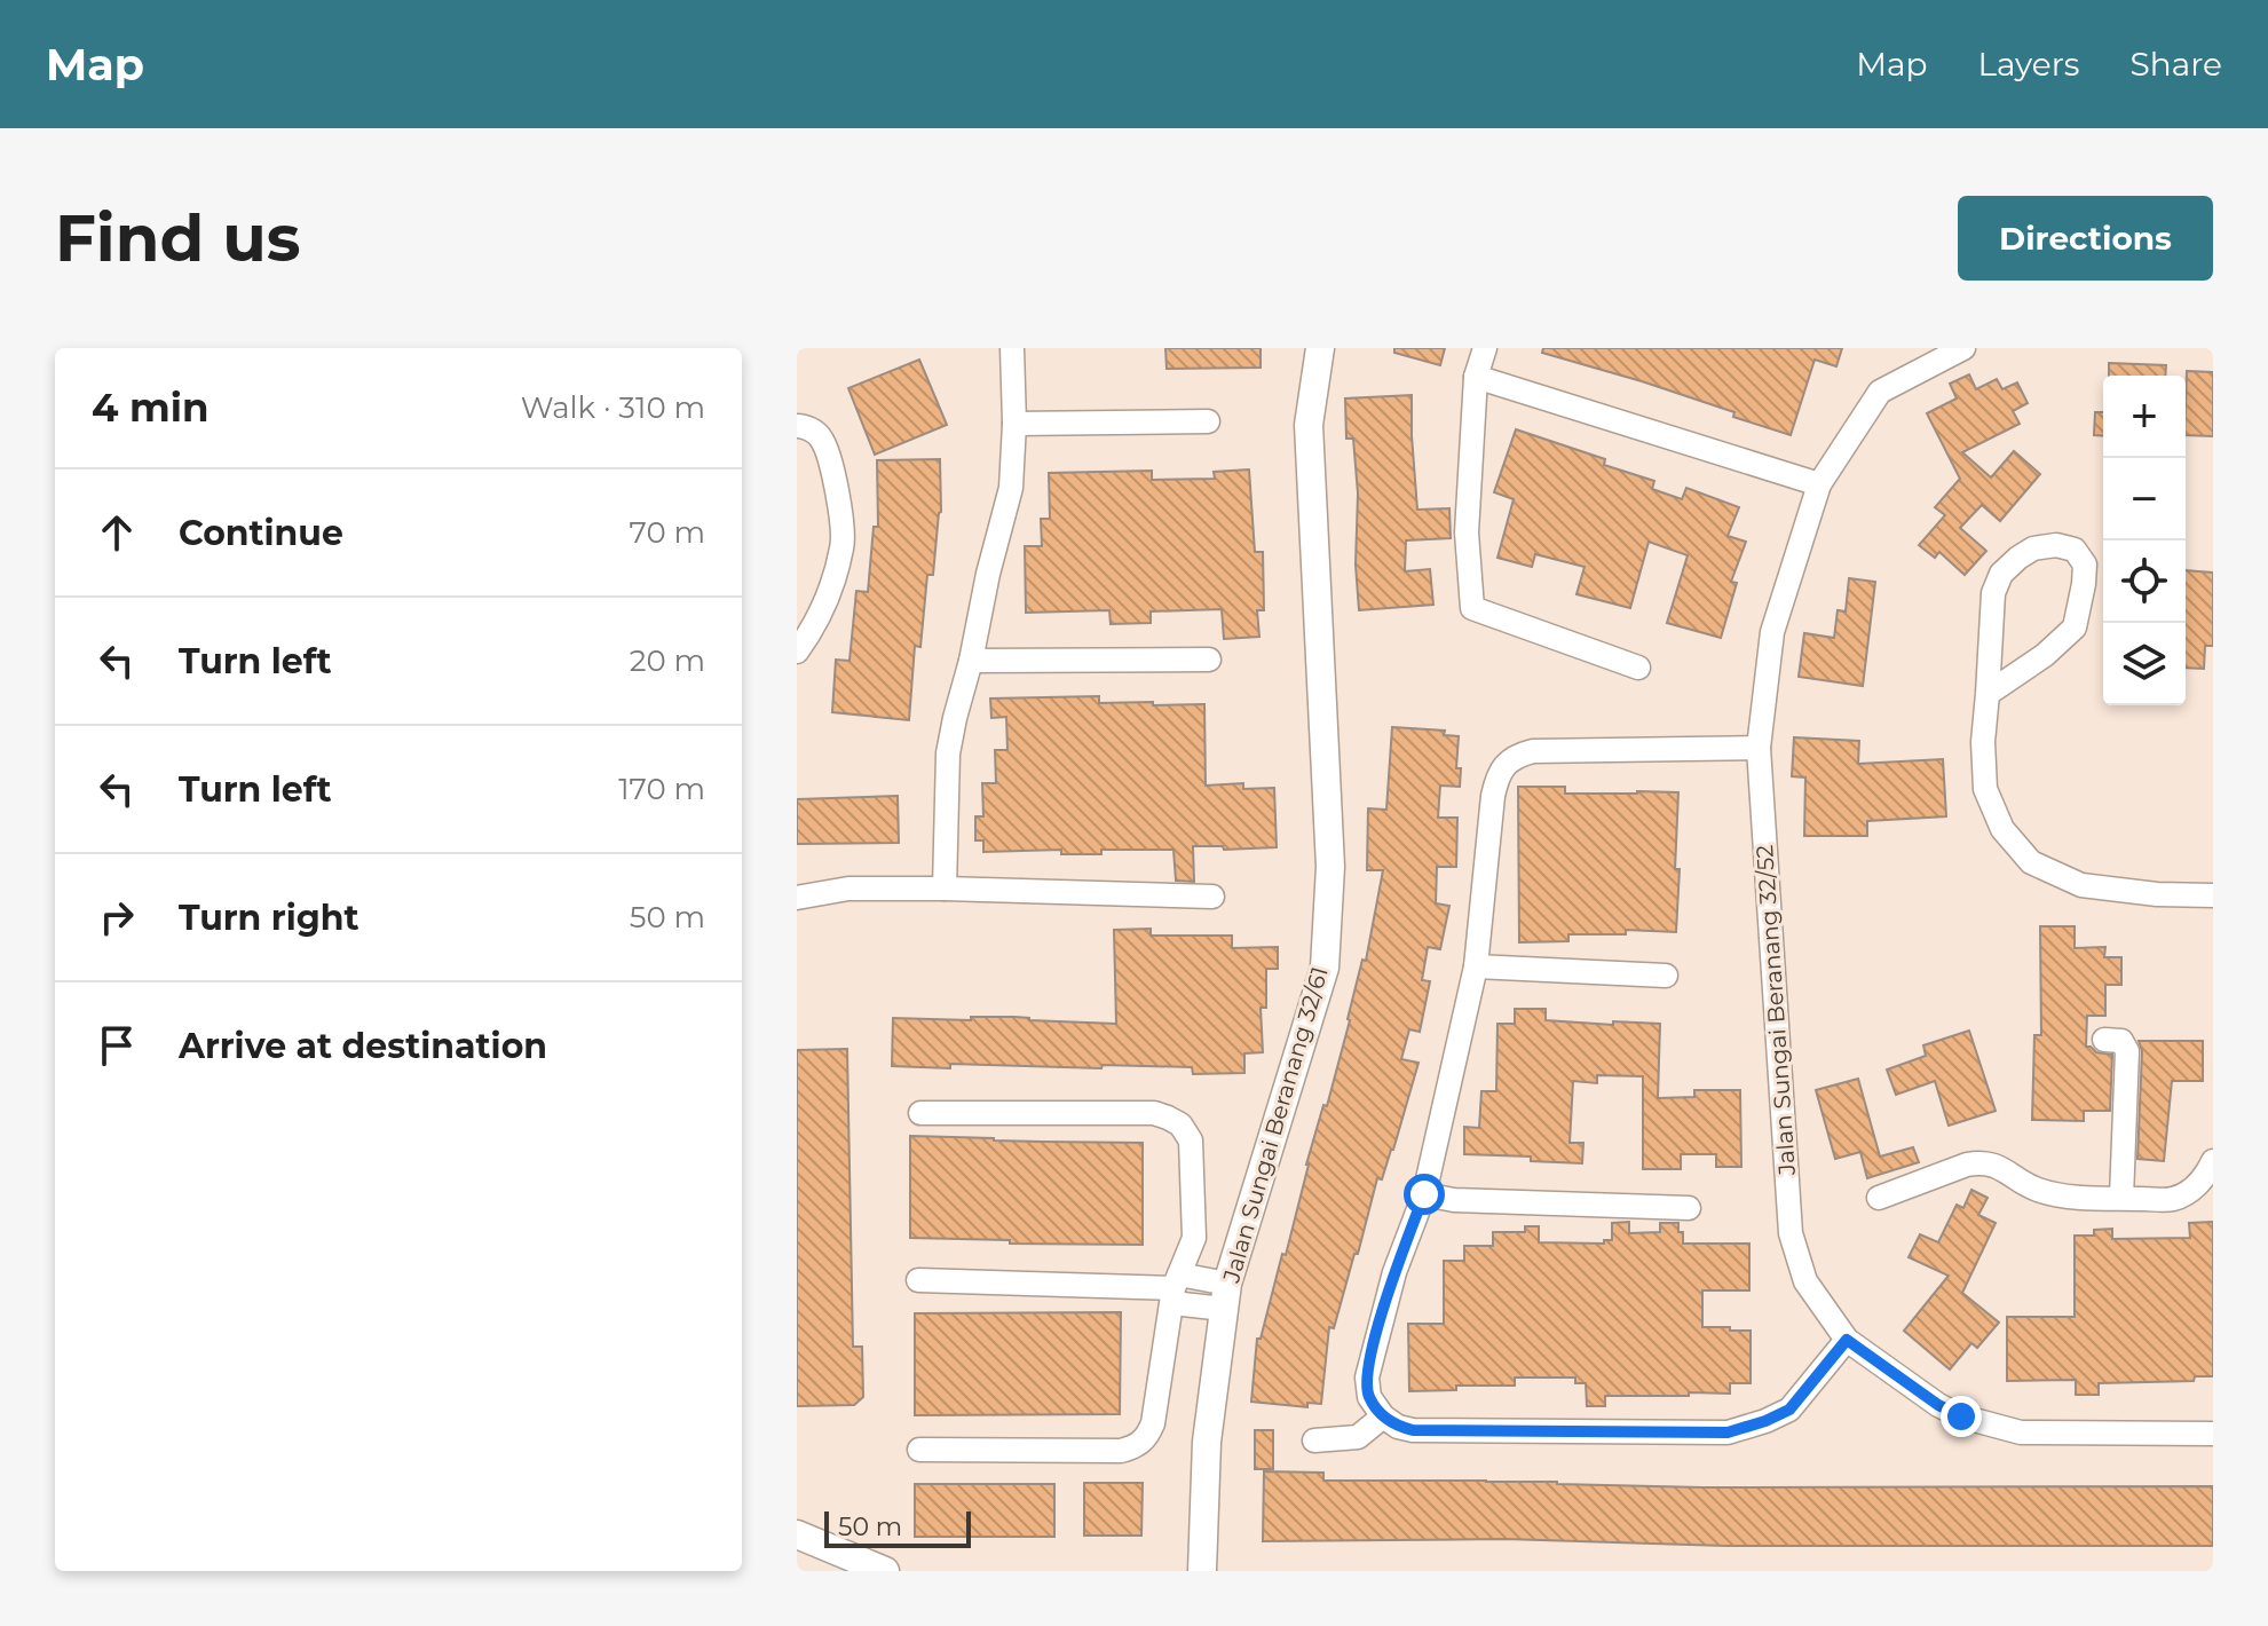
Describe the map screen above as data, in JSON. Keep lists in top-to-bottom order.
{
  "streets": {
    "street": ["Jalan Sungai Beranang 32/52", "Jalan Sungai Beranang 32/61"]
  },
  "scale_bar": "50 m",
  "page": {
    "header": "Map",
    "nav": ["Map", "Layers", "Share"],
    "buttons": "Directions",
    "title": "Find us",
    "heading": ["4 min", "Walk · 310 m"],
    "map_buttons": ["+", "−"],
    "list": [
      ["Continue", "70 m"],
      ["Turn left", "20 m"],
      ["Turn left", "170 m"],
      ["Turn right", "50 m"],
      "Arrive at destination"
    ],
    "scale": "50 m"
  }
}
